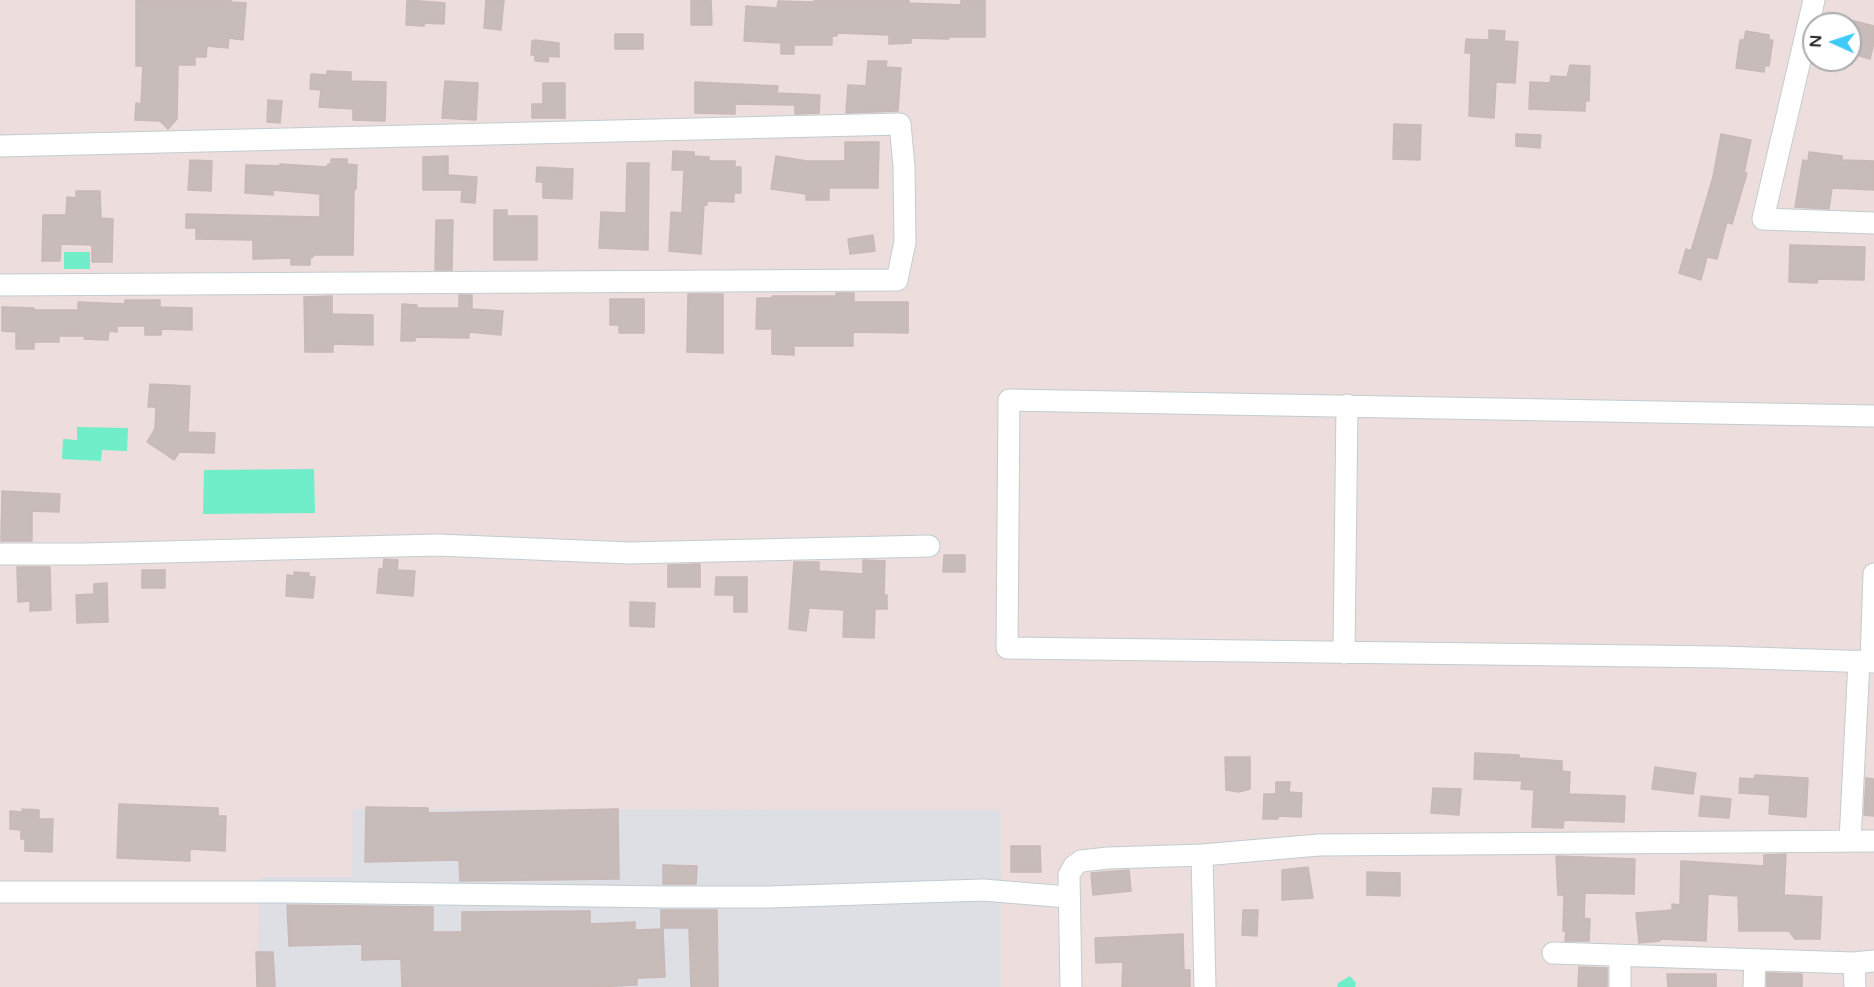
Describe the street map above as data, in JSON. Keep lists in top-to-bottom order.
{
  "north": "left"
}
